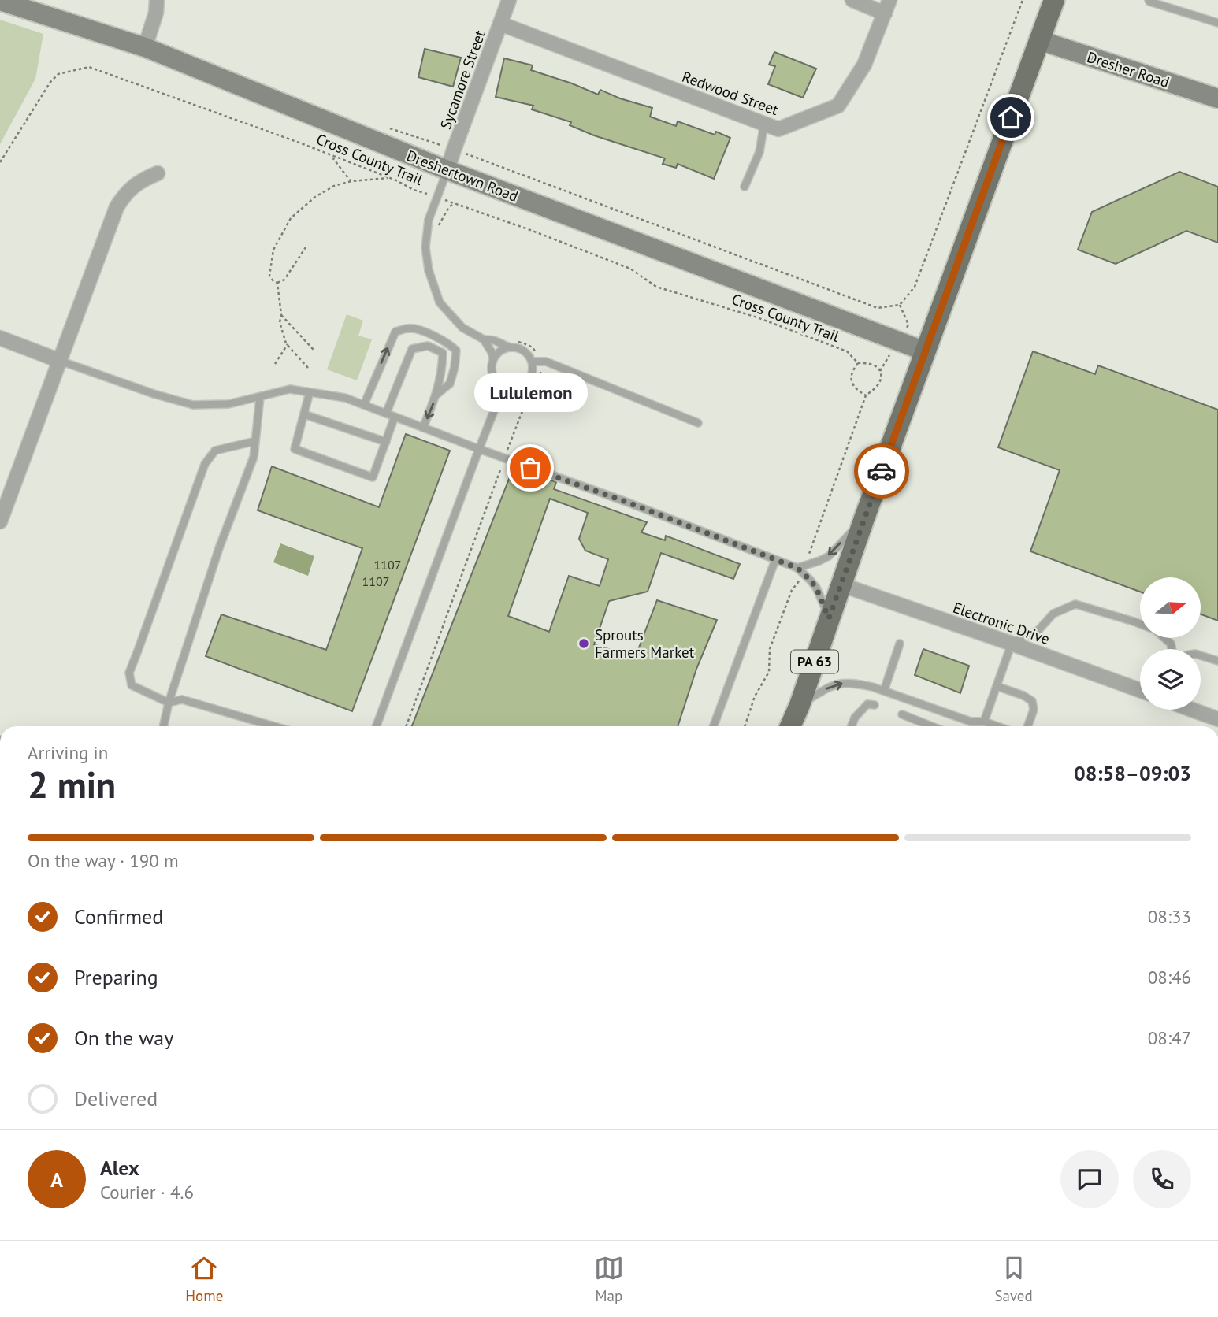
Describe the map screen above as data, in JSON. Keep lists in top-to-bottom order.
{
  "streets": {
    "main road": ["Dresher Road", "Dreshertown Road", "PA 63"],
    "street": ["Sycamore Street", "Redwood Street", "Electronic Drive"],
    "path": ["Cross County Trail"]
  },
  "crossings": [
    ["Dresher Road", "PA 63"],
    ["Sycamore Street", "Redwood Street"],
    ["Sycamore Street", "Dreshertown Road"],
    ["Dreshertown Road", "PA 63"],
    ["Electronic Drive", "PA 63"]
  ],
  "places": ["Lululemon", "Sprouts Farmers Market"],
  "house_numbers": ["1107", "1107"],
  "north": "right",
  "page": {
    "bubble": "Lululemon",
    "heading": ["2 min", "Arriving in", "08:58–09:03"],
    "panel": ["Alex", "Courier · 4.6"],
    "bar": "On the way · 190 m",
    "list": [
      ["Confirmed", "08:33"],
      ["Preparing", "08:46"],
      ["On the way", "08:47"],
      "Delivered"
    ],
    "round": "A",
    "tabs": ["Home", "Map", "Saved"]
  }
}
